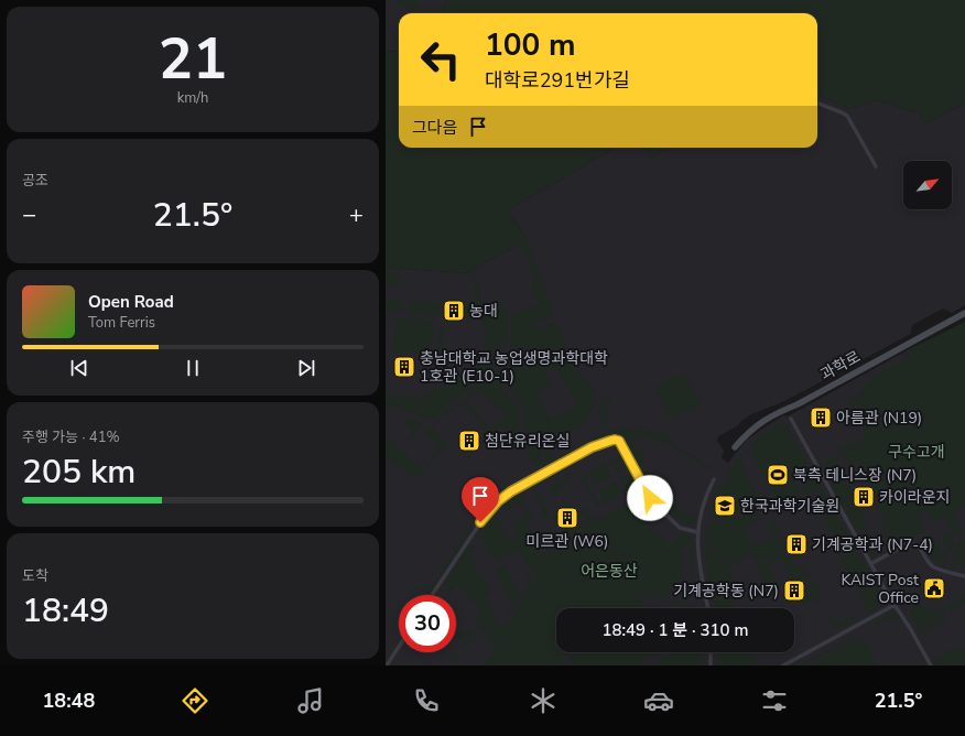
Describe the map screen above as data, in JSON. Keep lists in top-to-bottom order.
{
  "streets": {
    "street": ["과학로"]
  },
  "parks": ["구수고개", "어은동산"],
  "places": {
    "building": [
      "농대",
      "충남대학교 농업생명과학대학 1호관 (E10-1)",
      "아름관 (N19)",
      "첨단유리온실",
      "카이라운지",
      "미르관 (W6)",
      "기계공학과 (N7-4)",
      "기계공학동 (N7)"
    ],
    "sports": ["북측 테니스장 (N7)"],
    "school or university": ["한국과학기술원"],
    "public building": ["KAIST Post Office"]
  },
  "north": "top right",
  "page": {
    "tile": [
      ["21", "km/h"],
      "공조",
      ["주행 가능 · 41%", "205 km"],
      ["도착", "18:49"]
    ],
    "turn": ["100 m", "대학로291번가길"],
    "then": "그다음",
    "heat": ["−", "21.5°", "+"],
    "song": ["Open Road", "Tom Ferris"],
    "limit": "30",
    "trip": "18:49 · 1 분 · 310 m",
    "tabs": ["18:48", "21.5°"]
  }
}
